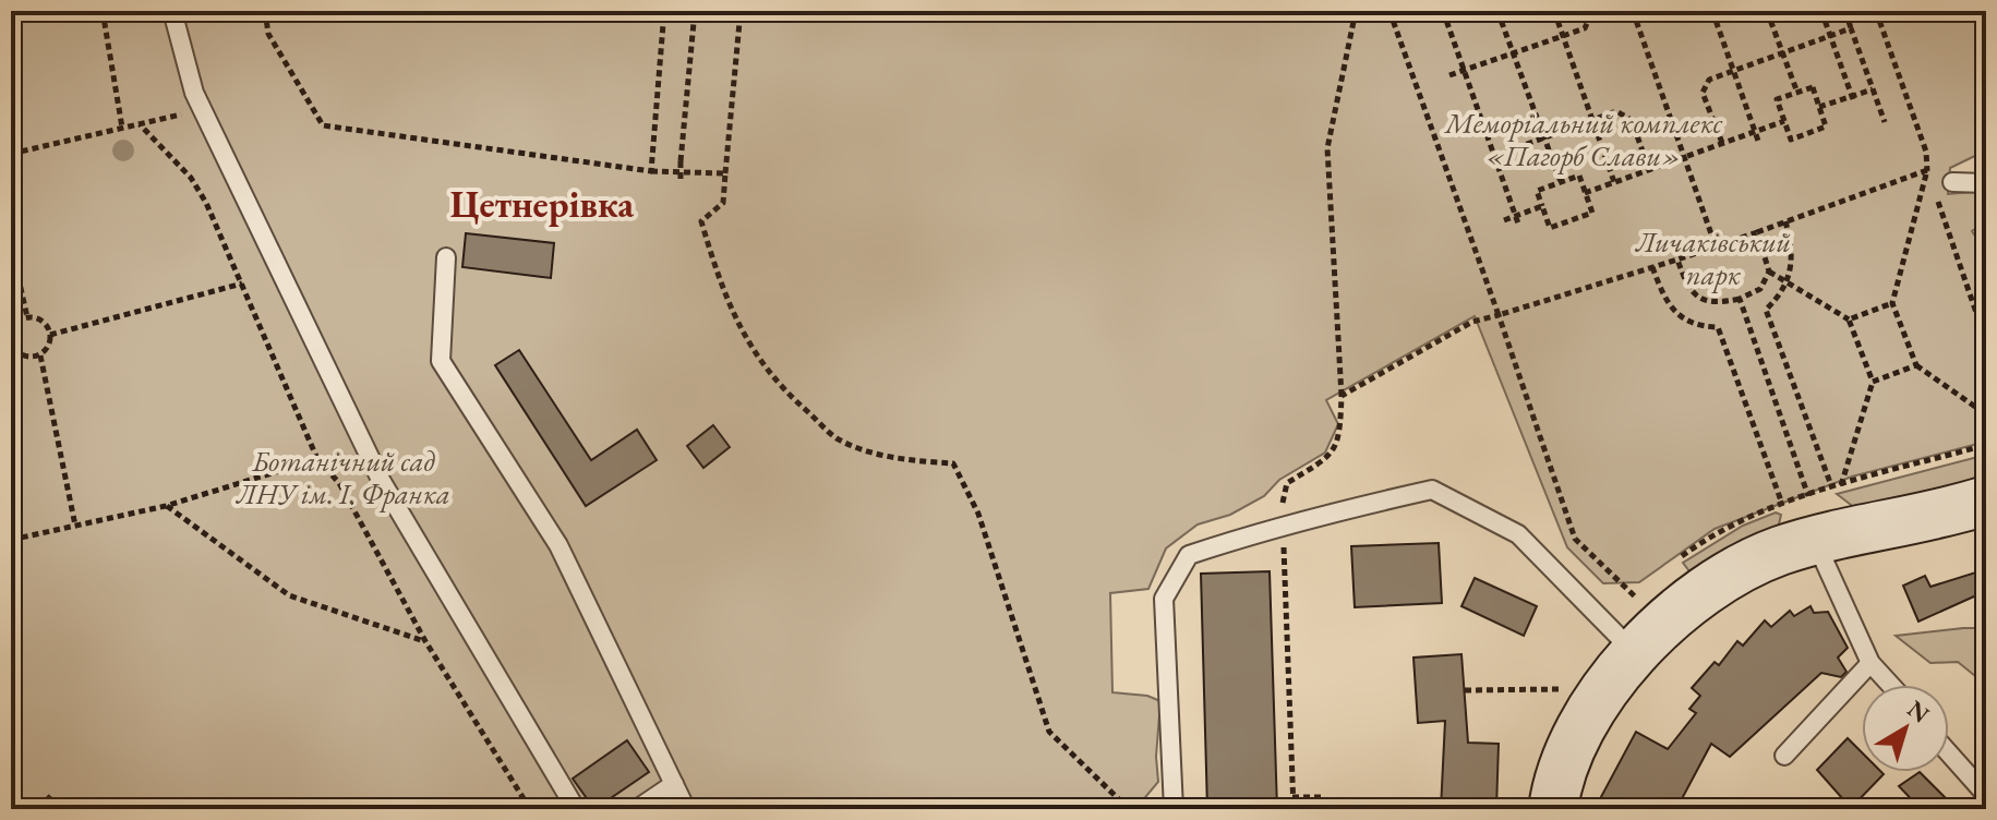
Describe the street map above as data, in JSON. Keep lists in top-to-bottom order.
{
  "districts": ["Цетнерівка"],
  "parks": ["Меморіальний комплекс «Пагорб Слави»", "Личаківський парк", "Ботанічний сад ЛНУ ім. І. Франка"],
  "north": "top right"
}
